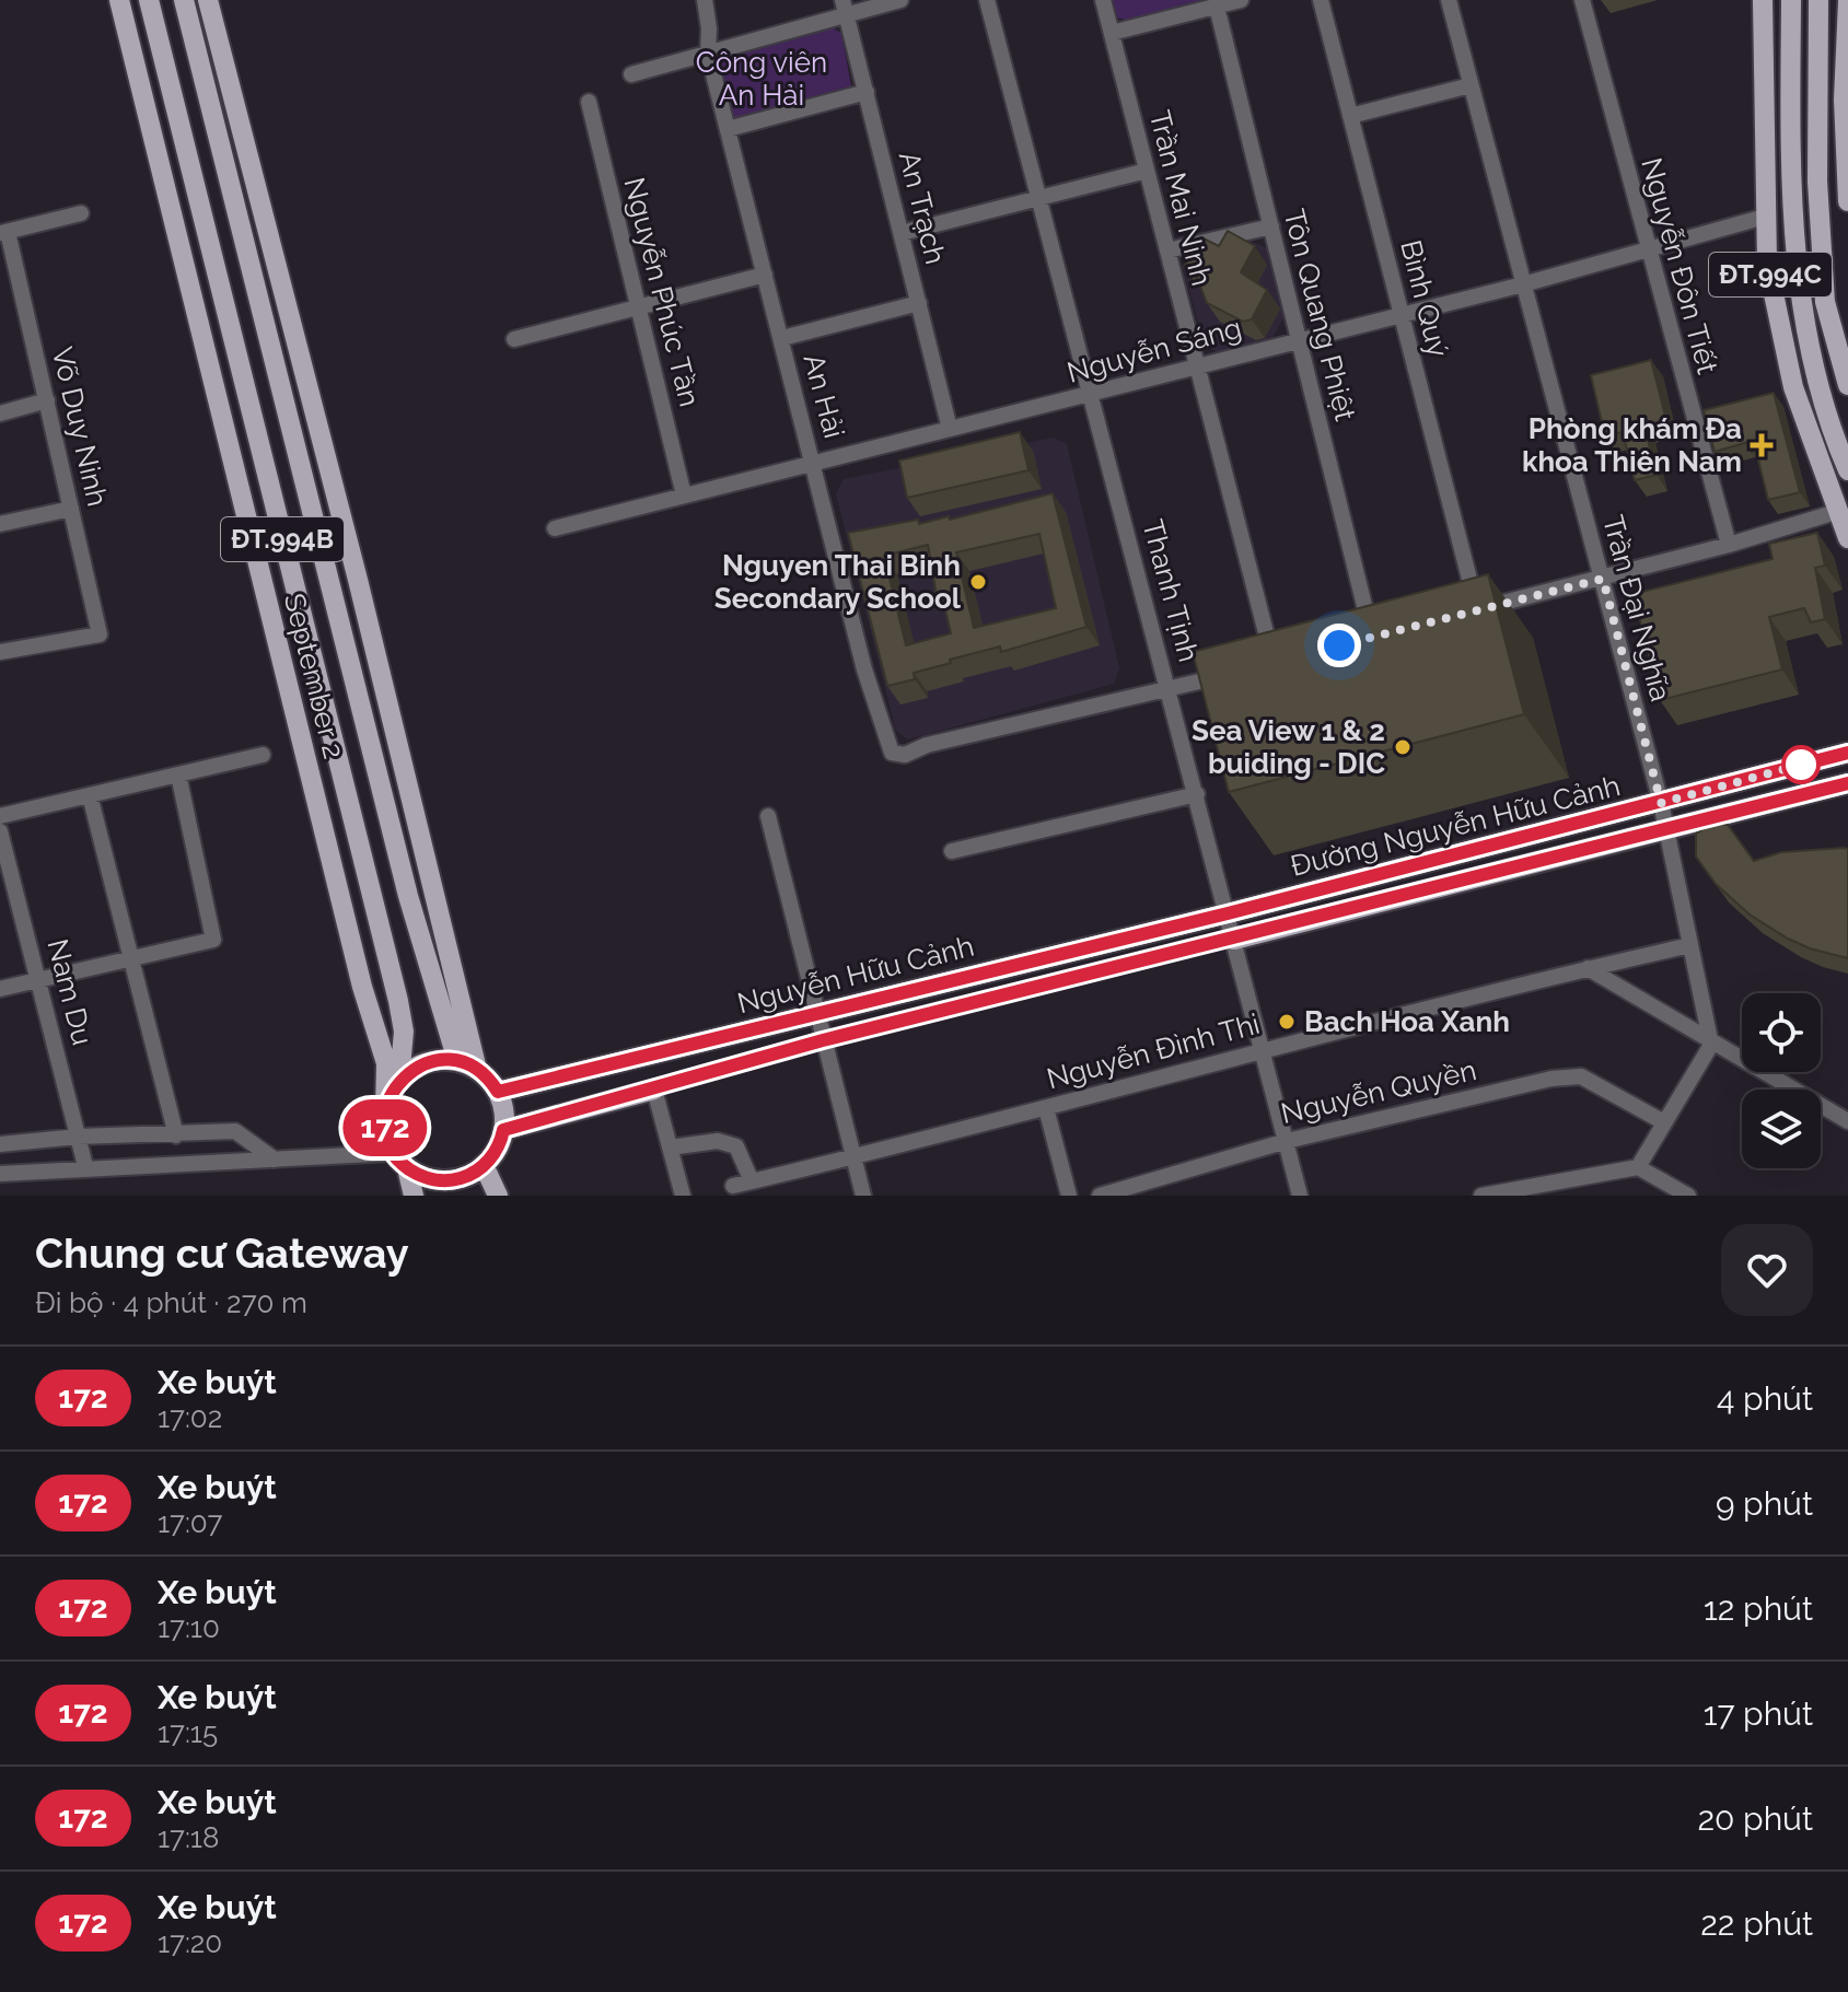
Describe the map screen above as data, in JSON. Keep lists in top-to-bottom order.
{
  "streets": {
    "main road": [
      "ĐT.994C",
      "ĐT.994B",
      "September 2",
      "Đường Nguyễn Hữu Cảnh",
      "Nguyễn Hữu Cảnh"
    ],
    "street": [
      "Trần Mai Ninh",
      "An Trạch",
      "Nguyễn Đôn Tiết",
      "Nguyễn Phúc Tần",
      "Bình Quý",
      "Tôn Quang Phiệt",
      "Nguyễn Sáng",
      "An Hải",
      "Võ Duy Ninh",
      "Thanh Tịnh",
      "Trần Đại Nghĩa",
      "Nam Du",
      "Nguyễn Đình Thi",
      "Nguyễn Quyền"
    ]
  },
  "crossings": [
    ["Trần Mai Ninh", "Nguyễn Sáng"],
    ["An Trạch", "Nguyễn Sáng"],
    ["Nguyễn Đôn Tiết", "Nguyễn Sáng"],
    ["ĐT.994C", "Nguyễn Sáng"],
    ["Nguyễn Phúc Tần", "Nguyễn Sáng"],
    ["Bình Quý", "Nguyễn Sáng"],
    ["Bình Quý", "Trần Đại Nghĩa"],
    ["Tôn Quang Phiệt", "Nguyễn Sáng"],
    ["Nguyễn Sáng", "An Hải"],
    ["Nguyễn Sáng", "Thanh Tịnh"],
    ["Nguyễn Sáng", "Trần Đại Nghĩa"],
    ["An Hải", "Thanh Tịnh"],
    ["ĐT.994B", "September 2"],
    ["ĐT.994B", "Nguyễn Hữu Cảnh"],
    ["Thanh Tịnh", "Đường Nguyễn Hữu Cảnh"],
    ["Thanh Tịnh", "Nguyễn Hữu Cảnh"],
    ["Thanh Tịnh", "Nguyễn Đình Thi"],
    ["Thanh Tịnh", "Nguyễn Quyền"],
    ["Trần Đại Nghĩa", "Đường Nguyễn Hữu Cảnh"],
    ["Trần Đại Nghĩa", "Nguyễn Đình Thi"],
    ["September 2", "Nguyễn Hữu Cảnh"],
    ["Đường Nguyễn Hữu Cảnh", "Nguyễn Hữu Cảnh"]
  ],
  "parks": ["Công viên An Hải"],
  "places": {
    "health": ["Phòng khám Đa khoa Thiên Nam"],
    "other": ["Nguyen Thai Binh Secondary School", "Sea View 1 & 2 buiding - DIC", "Bach Hoa Xanh"]
  },
  "lines": ["bus line 172"],
  "page": {
    "on_map": "172",
    "heading": ["Chung cư Gateway", "Đi bộ · 4 phút · 270 m"],
    "list": [
      {
        "mark": "172",
        "name": "Xe buýt",
        "note": "17:02",
        "value": "4 phút"
      },
      {
        "mark": "172",
        "name": "Xe buýt",
        "note": "17:07",
        "value": "9 phút"
      },
      {
        "mark": "172",
        "name": "Xe buýt",
        "note": "17:10",
        "value": "12 phút"
      },
      {
        "mark": "172",
        "name": "Xe buýt",
        "note": "17:15",
        "value": "17 phút"
      },
      {
        "mark": "172",
        "name": "Xe buýt",
        "note": "17:18",
        "value": "20 phút"
      },
      {
        "mark": "172",
        "name": "Xe buýt",
        "note": "17:20",
        "value": "22 phút"
      }
    ]
  }
}
